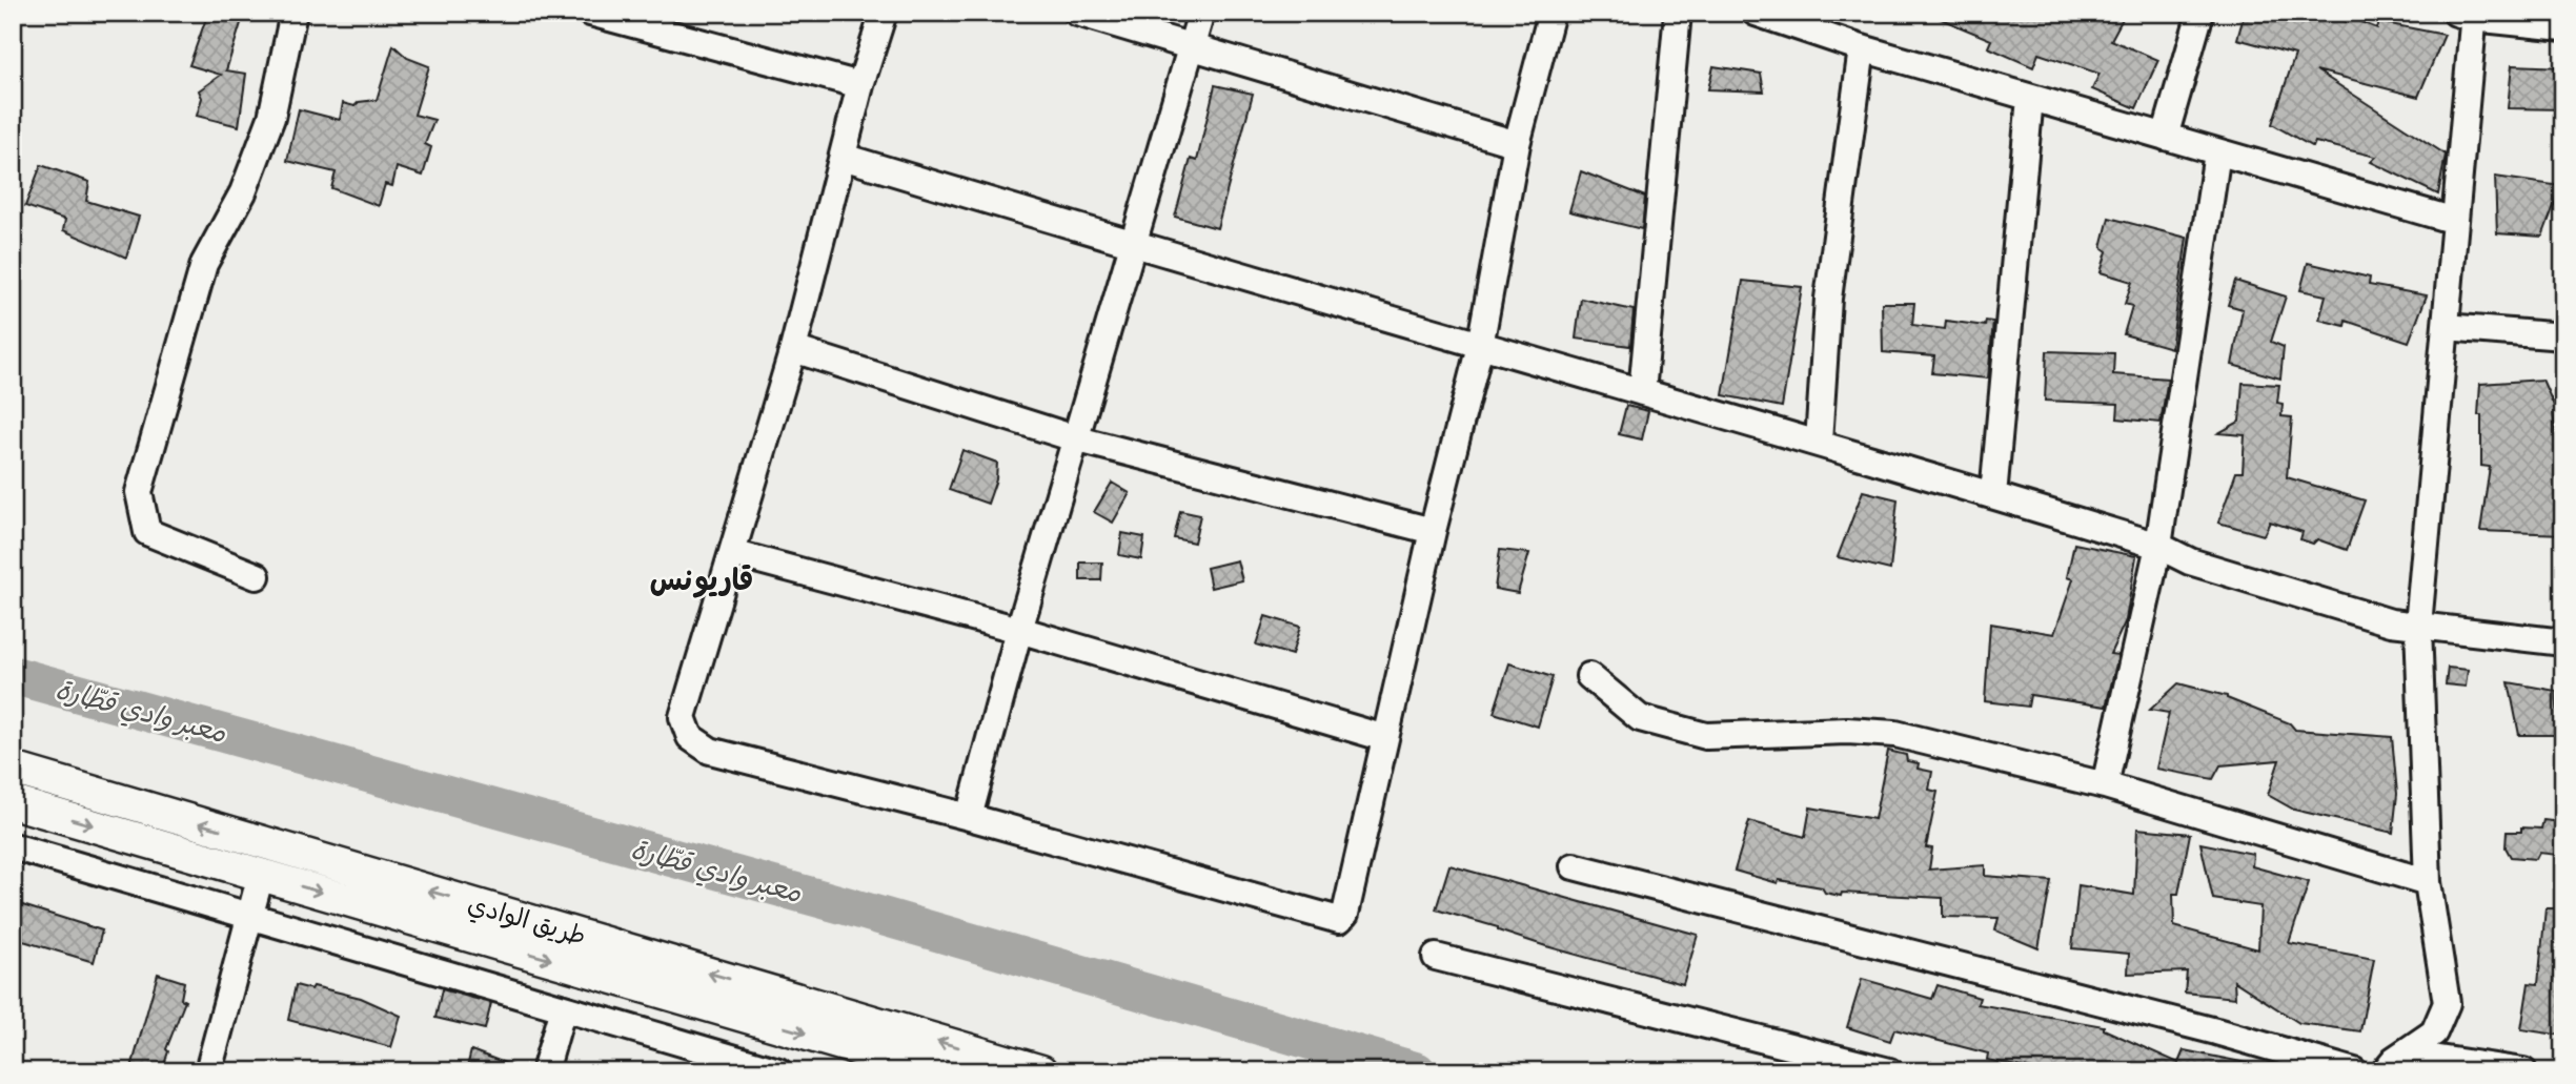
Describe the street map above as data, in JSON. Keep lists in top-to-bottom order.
{
  "streets": {
    "main road": ["طريق الوادي"]
  },
  "districts": ["قاريونس"],
  "water": ["معبر وادي قطّارة"]
}
